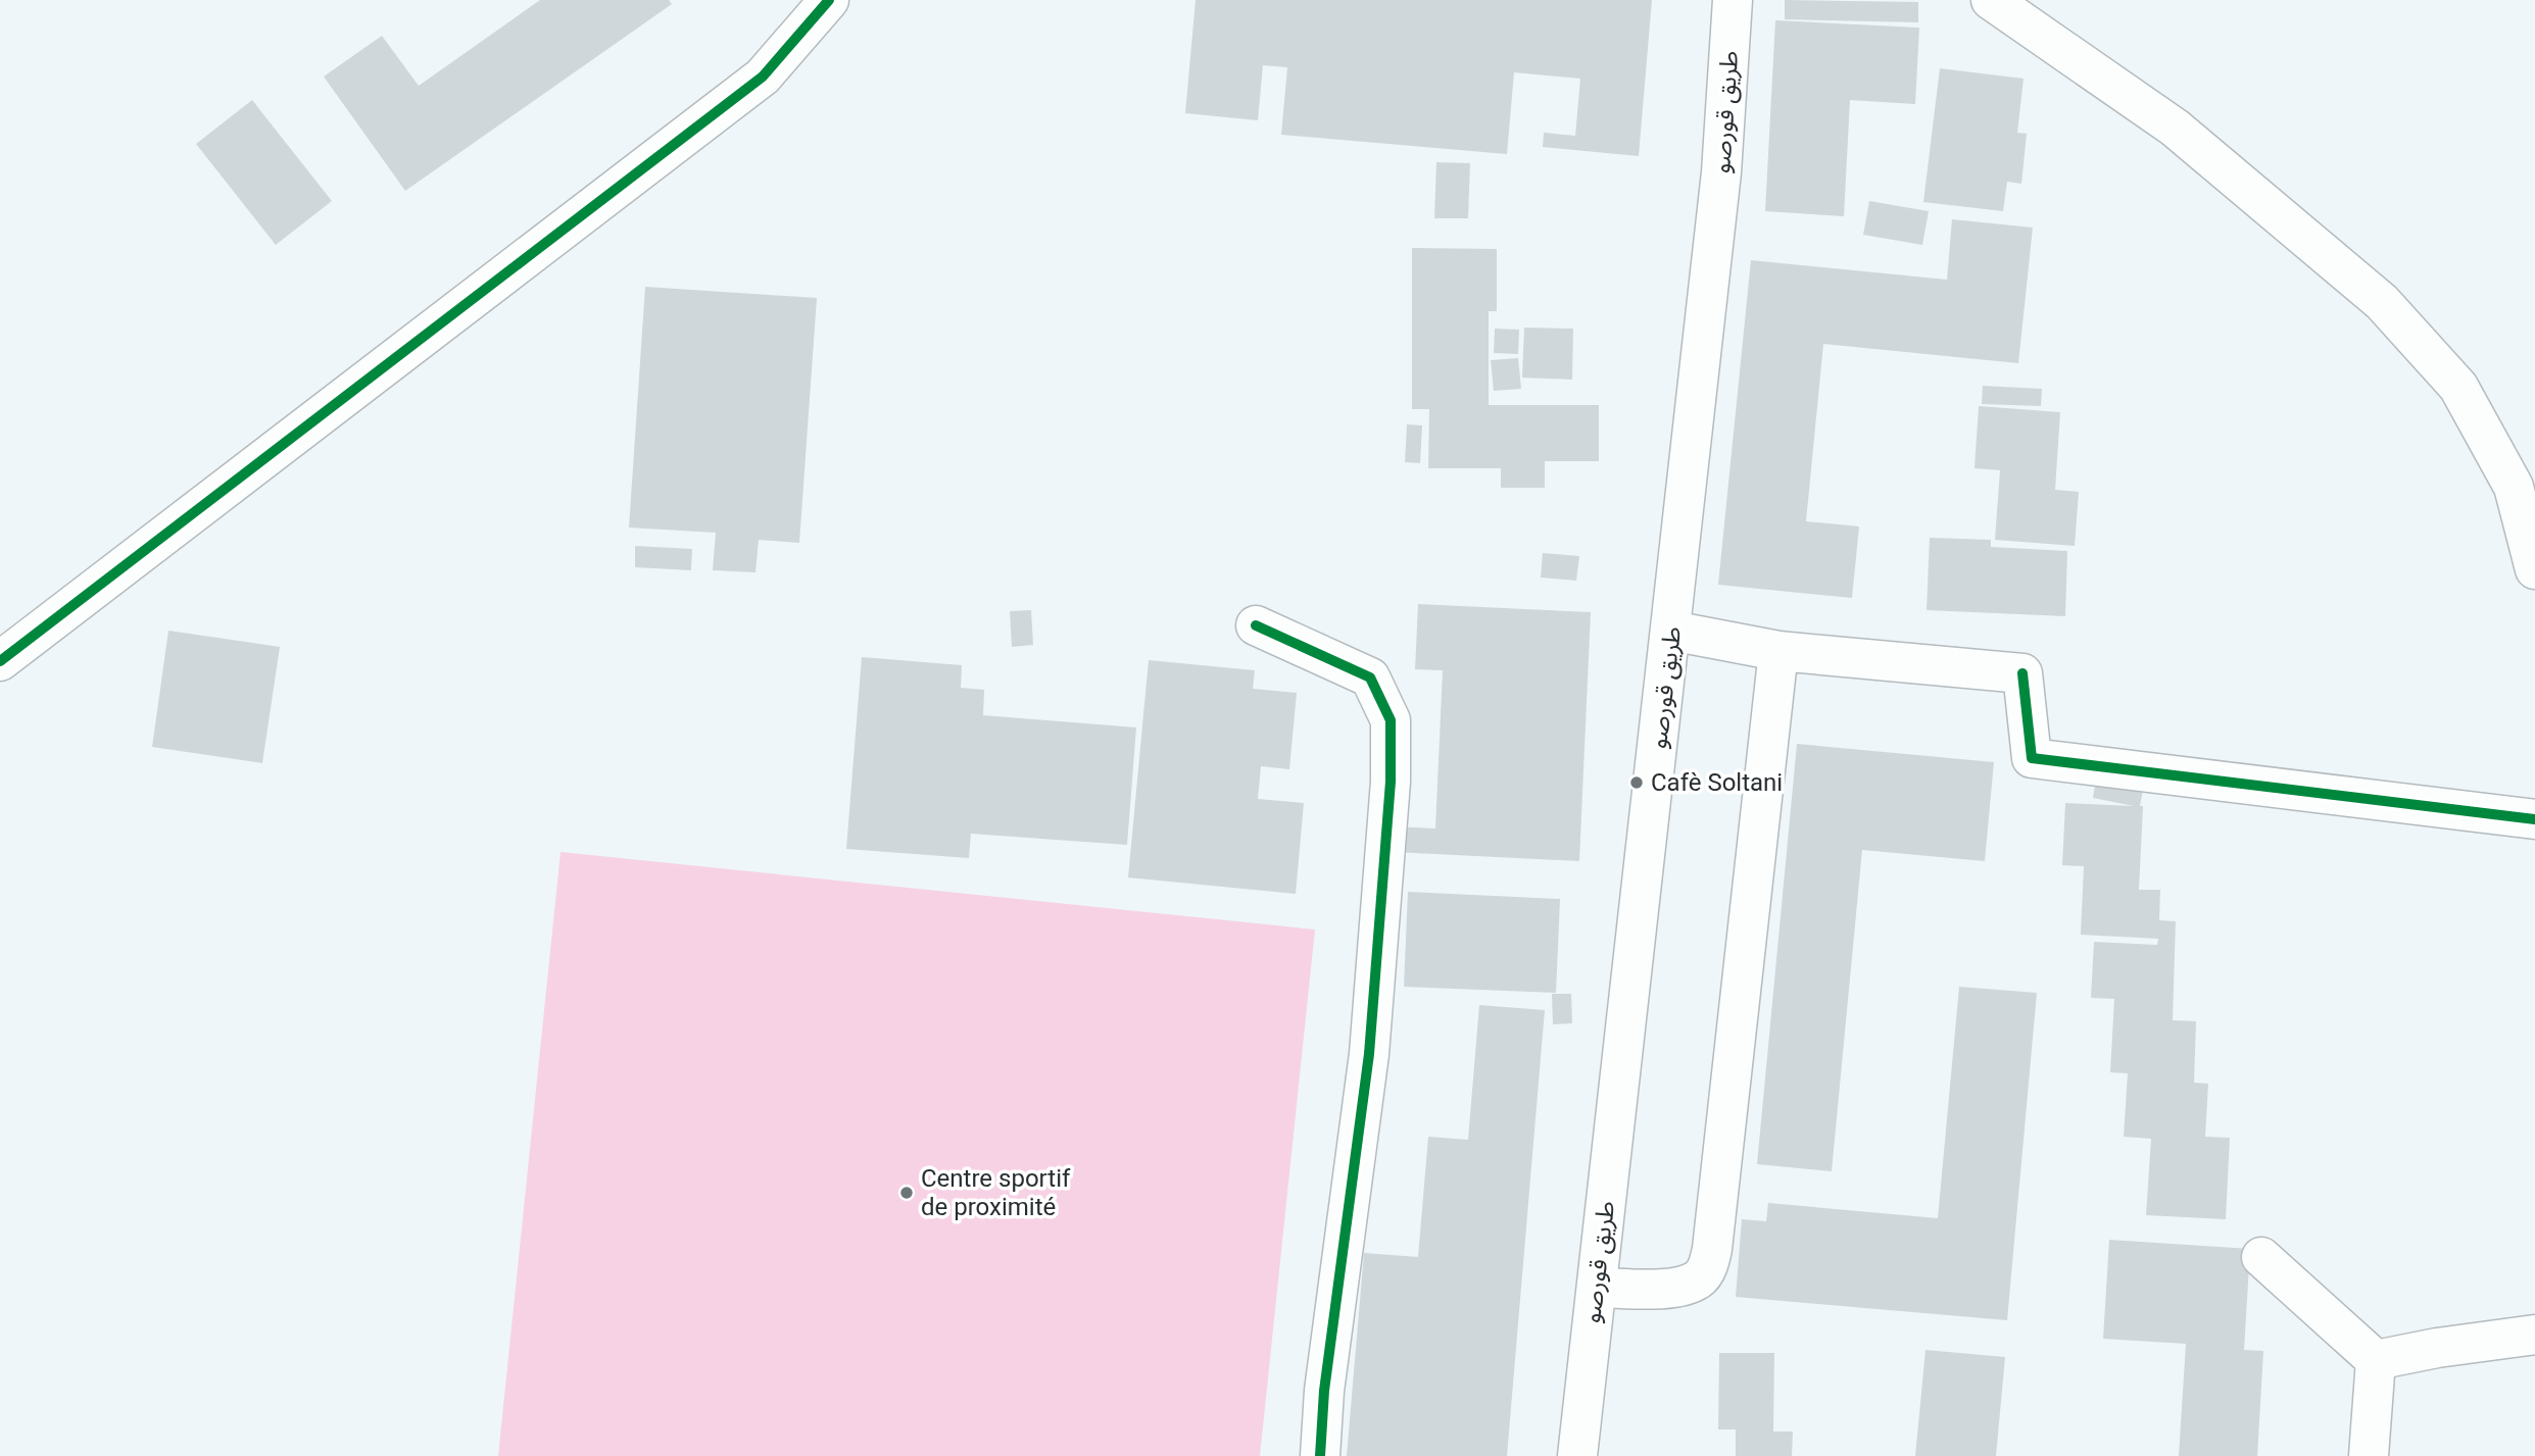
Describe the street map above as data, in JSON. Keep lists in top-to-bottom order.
{
  "streets": {
    "street": ["طريق قورصو"]
  },
  "places": ["Cafè Soltani", "Centre sportif de proximité"]
}
